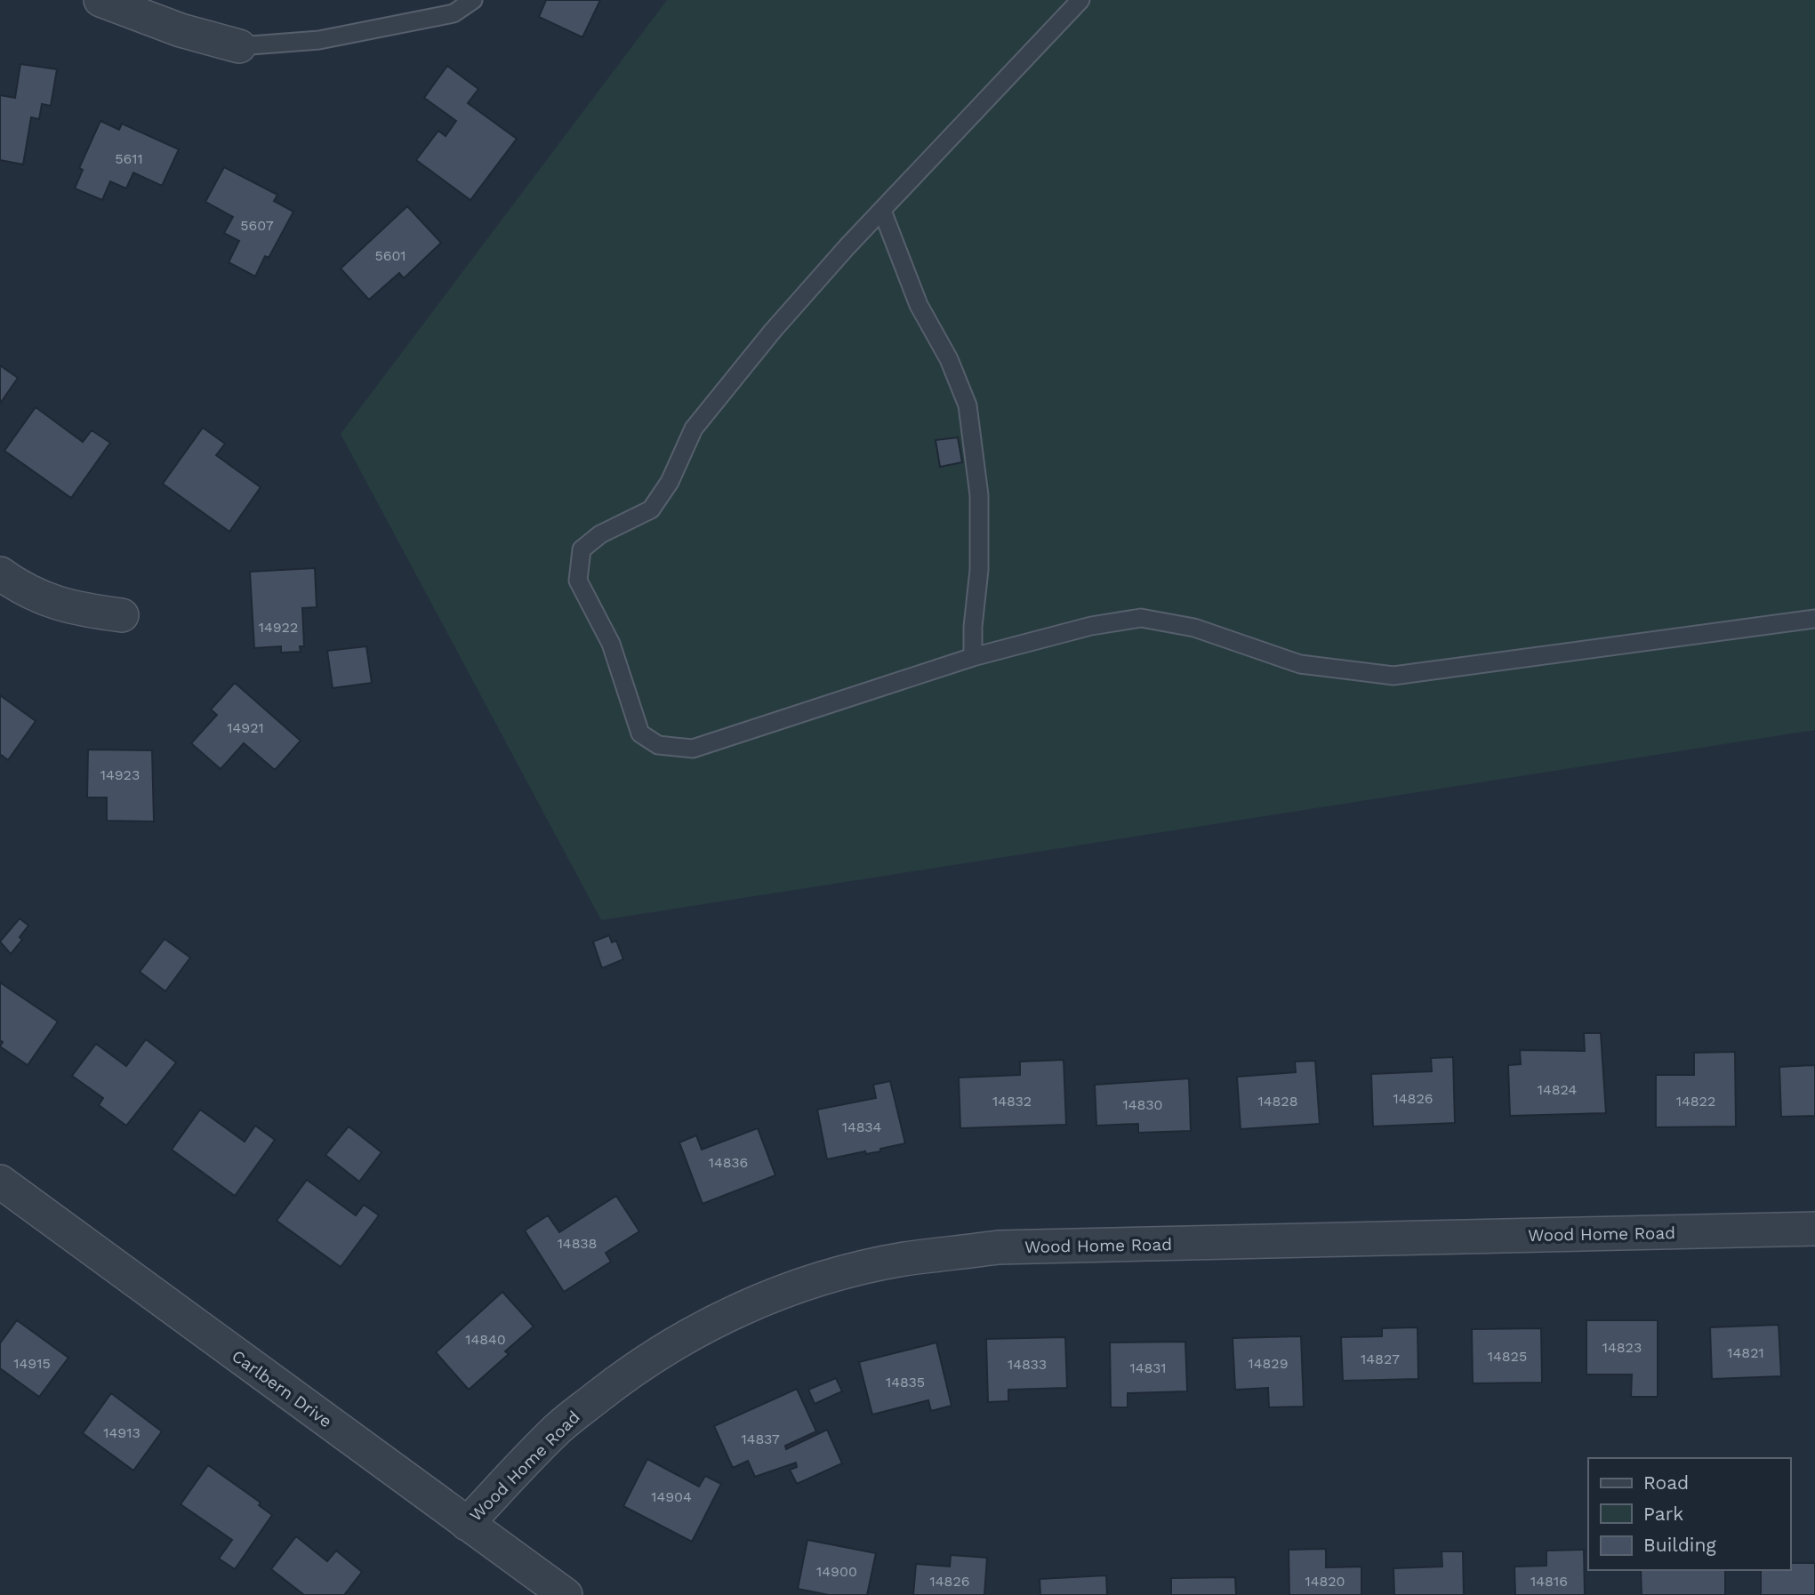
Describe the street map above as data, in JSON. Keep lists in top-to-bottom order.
{
  "streets": {
    "street": ["Wood Home Road", "Carlbern Drive"]
  },
  "crossings": [
    ["Wood Home Road", "Carlbern Drive"]
  ],
  "house_numbers": [
    "5611",
    "5607",
    "5601",
    "14922",
    "14921",
    "14923",
    "14824",
    "14826",
    "14832",
    "14828",
    "14822",
    "14830",
    "14834",
    "14836",
    "14838",
    "14840",
    "14823",
    "14821",
    "14825",
    "14827",
    "14915",
    "14829",
    "14833",
    "14831",
    "14835",
    "14913",
    "14837",
    "14904",
    "14900",
    "14826",
    "14820",
    "14816"
  ],
  "legend": ["Road", "Park", "Building"]
}
